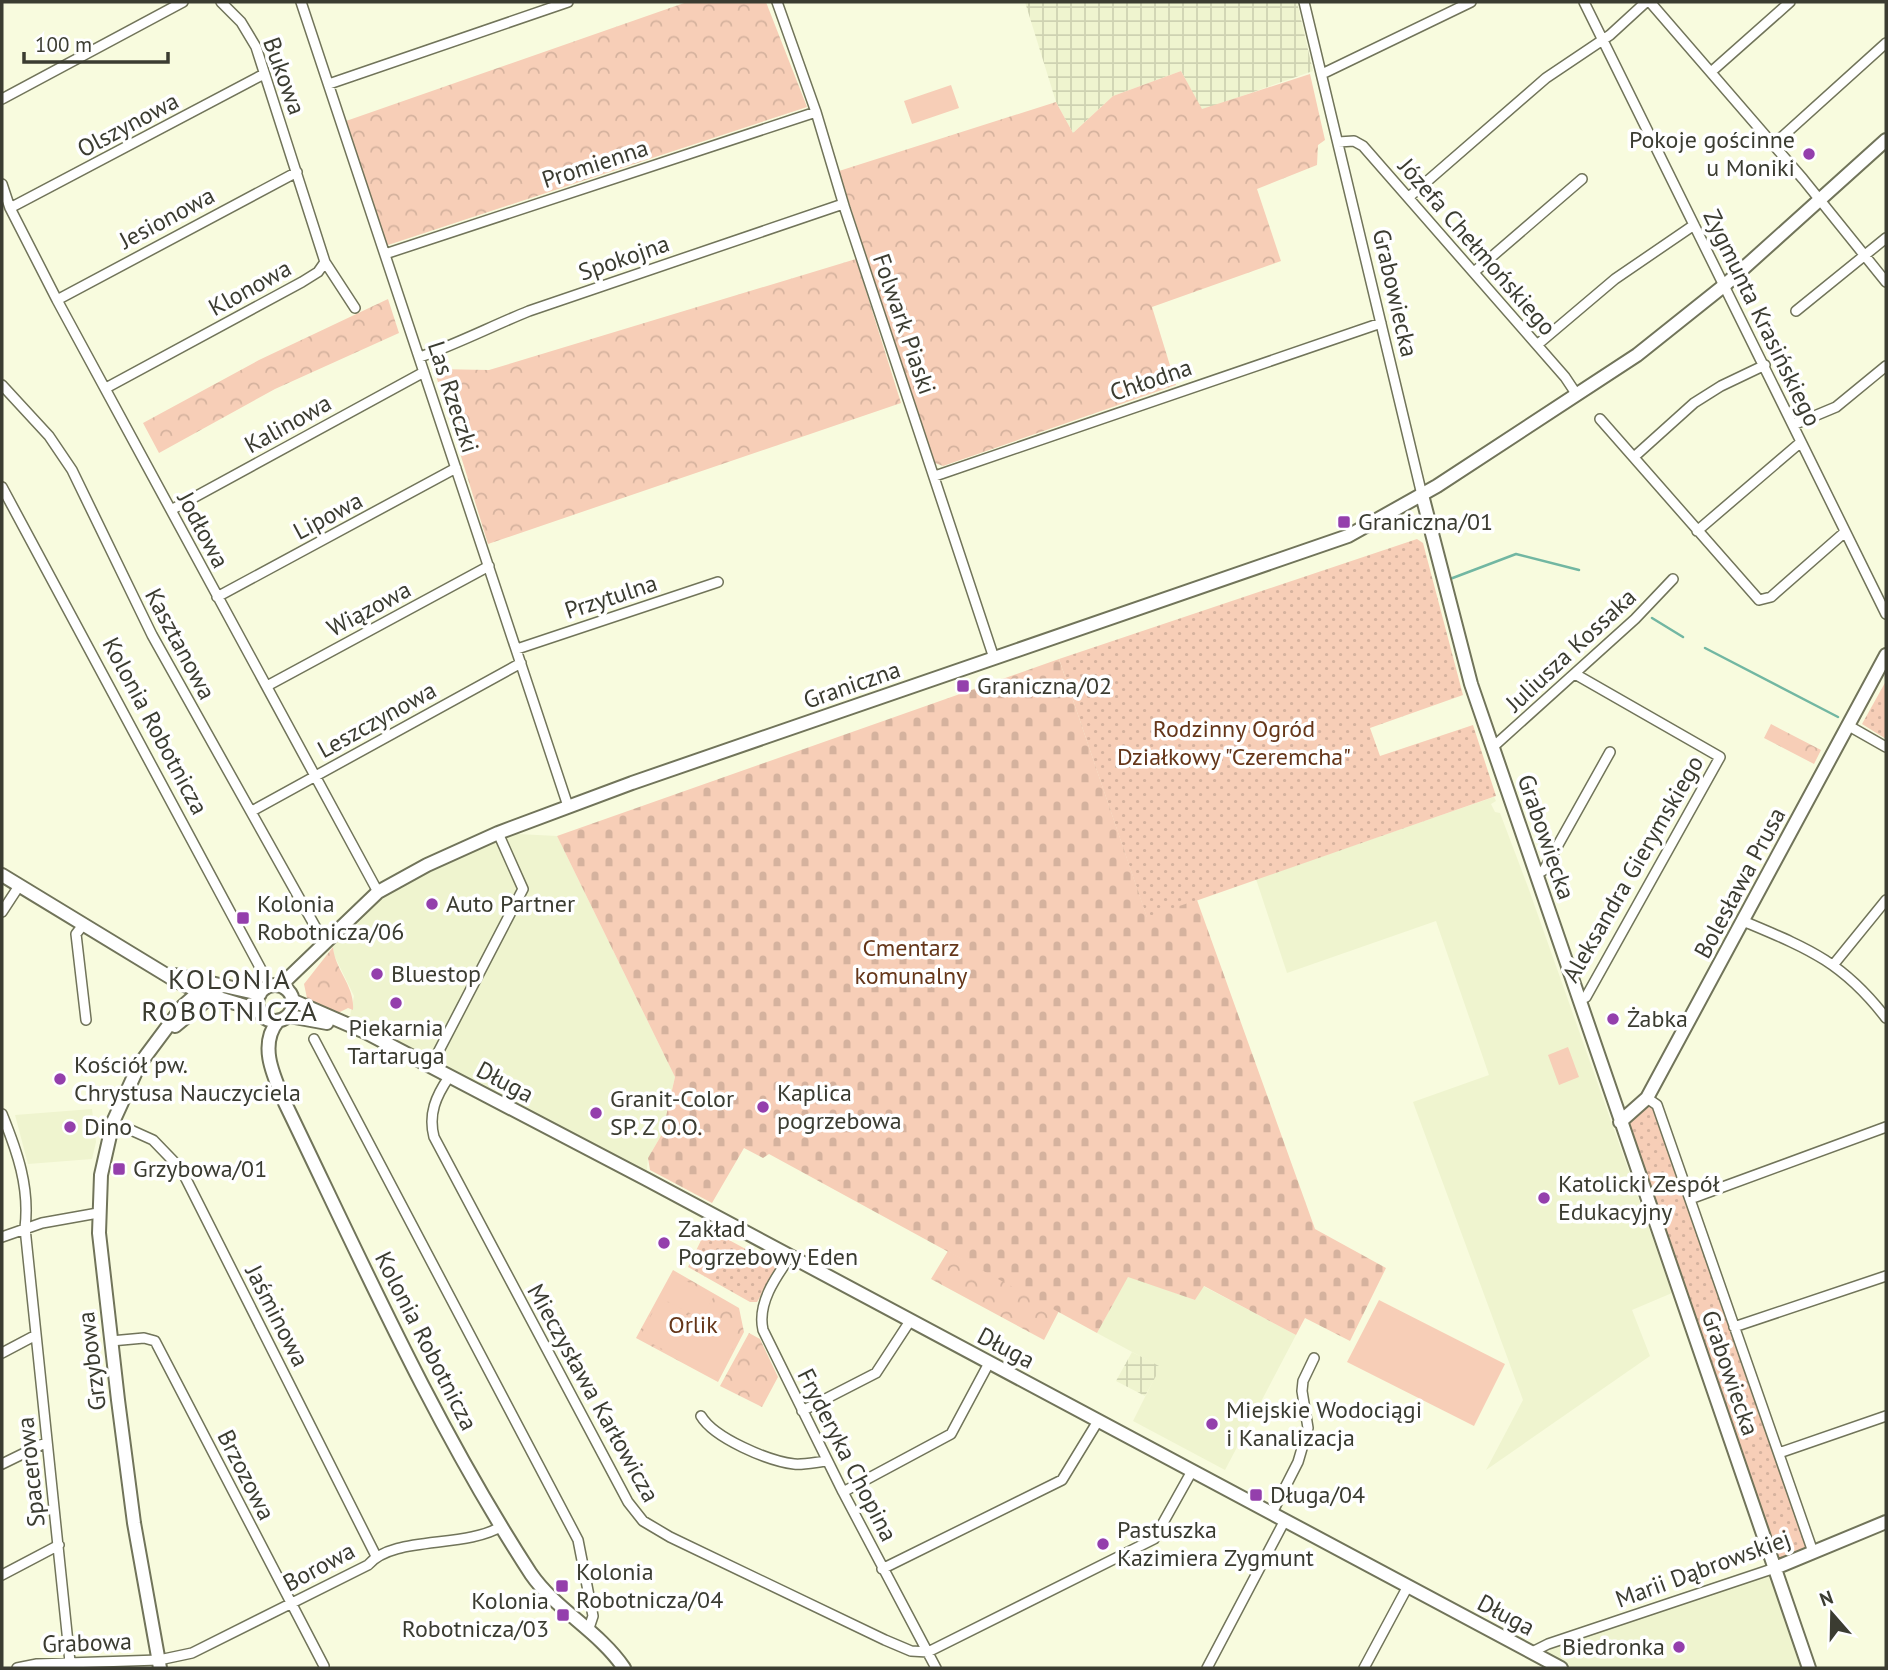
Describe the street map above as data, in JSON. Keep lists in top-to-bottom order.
{
  "streets": {
    "street": [
      "Bukowa",
      "Olszynowa",
      "Promienna",
      "Jesionowa",
      "Józefa Chełmońskiego",
      "Spokojna",
      "Klonowa",
      "Grabowiecka",
      "Zygmunta Krasińskiego",
      "Folwark Piaski",
      "Chłodna",
      "Las Rzeczki",
      "Kalinowa",
      "Lipowa",
      "Jodłowa",
      "Przytulna",
      "Wiązowa",
      "Kasztanowa",
      "Juliusza Kossaka",
      "Graniczna",
      "Leszczynowa",
      "Kolonia Robotnicza",
      "Aleksandra Gierymskiego",
      "Bolesława Prusa",
      "Długa",
      "Jaśminowa",
      "Grzybowa",
      "Mieczysława Karłowicza",
      "Fryderyka Chopina",
      "Spacerowa",
      "Brzozowa",
      "Borowa",
      "Marii Dąbrowskiej",
      "Grabowa"
    ]
  },
  "crossings": [
    ["Bukowa", "Olszynowa"],
    ["Bukowa", "Jesionowa"],
    ["Bukowa", "Klonowa"],
    ["Olszynowa", "Jodłowa"],
    ["Promienna", "Folwark Piaski"],
    ["Promienna", "Las Rzeczki"],
    ["Jesionowa", "Klonowa"],
    ["Jesionowa", "Jodłowa"],
    ["Józefa Chełmońskiego", "Grabowiecka"],
    ["Józefa Chełmońskiego", "Graniczna"],
    ["Spokojna", "Folwark Piaski"],
    ["Spokojna", "Las Rzeczki"],
    ["Klonowa", "Jodłowa"],
    ["Grabowiecka", "Chłodna"],
    ["Grabowiecka", "Juliusza Kossaka"],
    ["Grabowiecka", "Graniczna"],
    ["Grabowiecka", "Aleksandra Gierymskiego"],
    ["Grabowiecka", "Bolesława Prusa"],
    ["Grabowiecka", "Marii Dąbrowskiej"],
    ["Zygmunta Krasińskiego", "Graniczna"],
    ["Folwark Piaski", "Chłodna"],
    ["Folwark Piaski", "Graniczna"],
    ["Las Rzeczki", "Kalinowa"],
    ["Las Rzeczki", "Lipowa"],
    ["Las Rzeczki", "Przytulna"],
    ["Las Rzeczki", "Wiązowa"],
    ["Las Rzeczki", "Graniczna"],
    ["Las Rzeczki", "Leszczynowa"],
    ["Kalinowa", "Jodłowa"],
    ["Lipowa", "Jodłowa"],
    ["Jodłowa", "Wiązowa"],
    ["Jodłowa", "Graniczna"],
    ["Jodłowa", "Leszczynowa"],
    ["Kasztanowa", "Leszczynowa"],
    ["Juliusza Kossaka", "Aleksandra Gierymskiego"],
    ["Graniczna", "Kolonia Robotnicza"],
    ["Graniczna", "Długa"],
    ["Kolonia Robotnicza", "Długa"],
    ["Kolonia Robotnicza", "Borowa"],
    ["Długa", "Grzybowa"],
    ["Długa", "Mieczysława Karłowicza"],
    ["Długa", "Fryderyka Chopina"],
    ["Długa", "Marii Dąbrowskiej"],
    ["Jaśminowa", "Grzybowa"],
    ["Jaśminowa", "Borowa"],
    ["Grzybowa", "Brzozowa"],
    ["Grzybowa", "Borowa"],
    ["Grzybowa", "Grabowa"],
    ["Mieczysława Karłowicza", "Fryderyka Chopina"],
    ["Spacerowa", "Grabowa"],
    ["Brzozowa", "Borowa"],
    ["Borowa", "Grabowa"]
  ],
  "districts": ["KOLONIA ROBOTNICZA"],
  "parks": ["Rodzinny Ogród Działkowy \"Czeremcha\"", "Cmentarz komunalny", "Orlik"],
  "places": {
    "other": [
      "Pokoje gościnne u Moniki",
      "Auto Partner",
      "Bluestop",
      "Piekarnia Tartaruga",
      "Żabka",
      "Kościół pw. Chrystusa Nauczyciela",
      "Kaplica pogrzebowa",
      "Granit-Color SP. Z O.O.",
      "Dino",
      "Katolicki Zespół Edukacyjny",
      "Zakład Pogrzebowy Eden",
      "Miejskie Wodociągi i Kanalizacja",
      "Pastuszka Kazimiera Zygmunt",
      "Biedronka"
    ],
    "transit": [
      "Graniczna/01",
      "Graniczna/02",
      "Kolonia Robotnicza/06",
      "Grzybowa/01",
      "Długa/04",
      "Kolonia Robotnicza/04",
      "Kolonia Robotnicza/03"
    ]
  },
  "scale_bar": "100 m",
  "north": "top"
}
